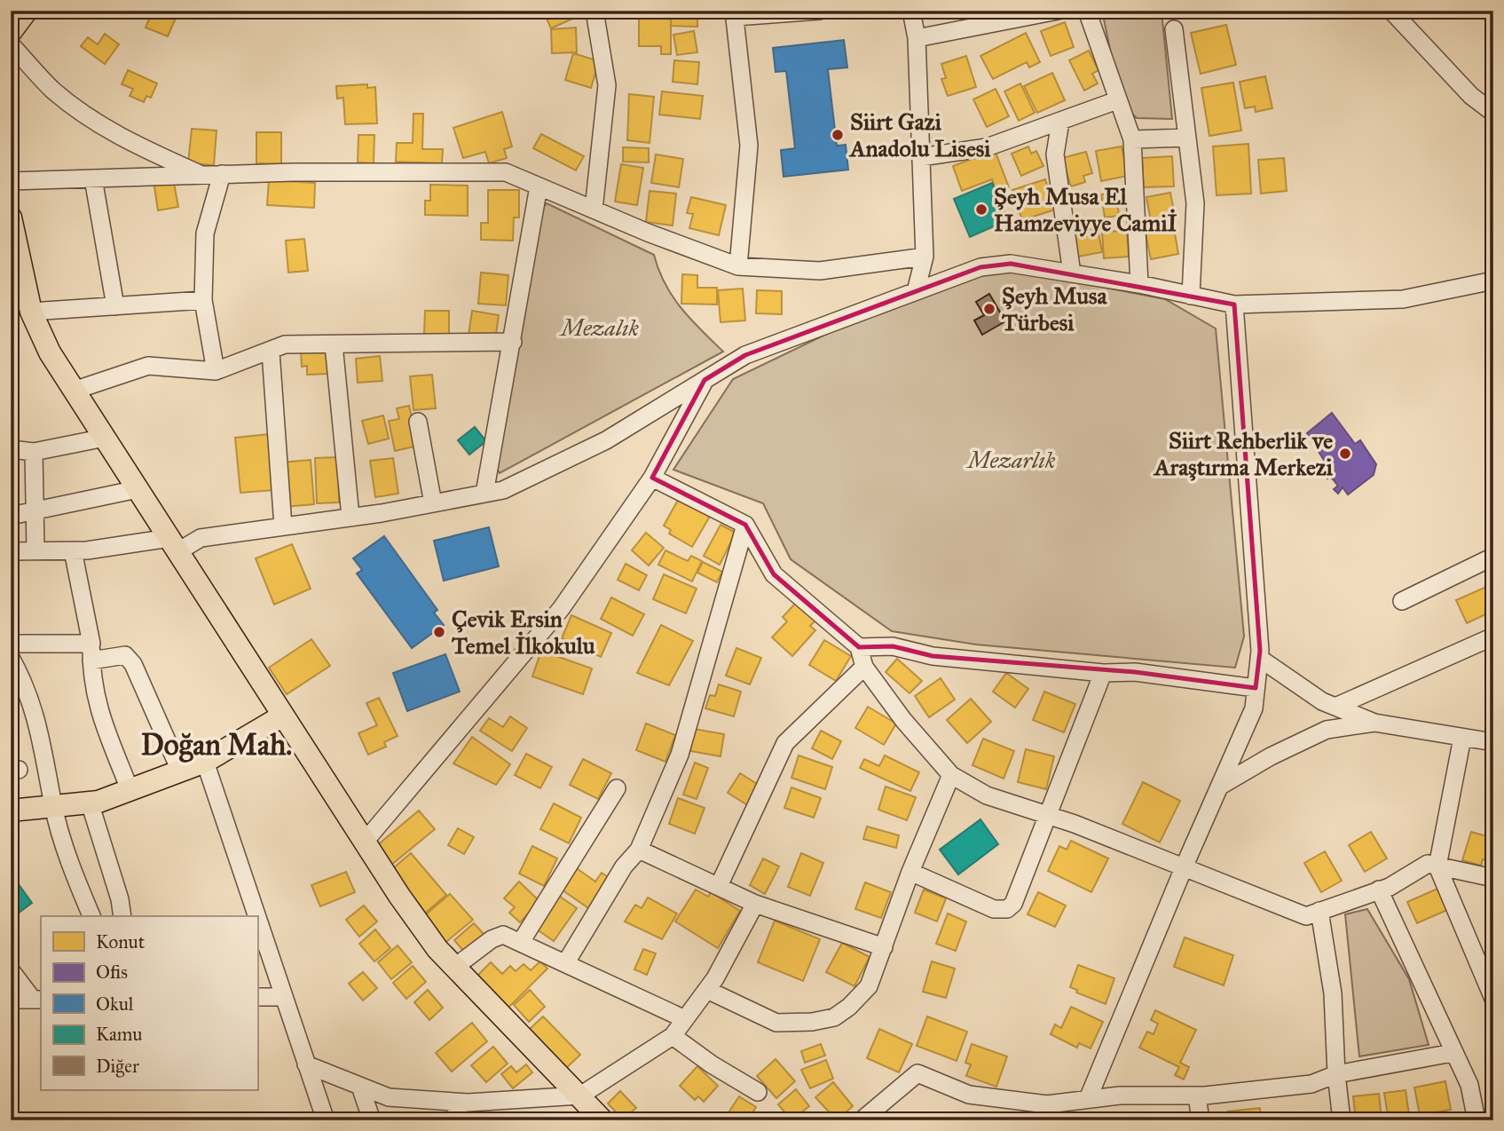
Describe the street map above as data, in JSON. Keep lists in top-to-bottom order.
{
  "districts": ["Doğan Mah."],
  "parks": ["Mezalık", "Mezarlık"],
  "places": [
    "Siirt Gazi Anadolu Lisesi",
    "Şeyh Musa El Hamzeviyye Camiİ",
    "Şeyh Musa Türbesi",
    "Siirt Rehberlik ve Araştırma Merkezi",
    "Çevik Ersin Temel İlkokulu"
  ],
  "legend": [
    "Konut",
    "Ofis",
    "Okul",
    "Kamu",
    "Diğer"
  ]
}
